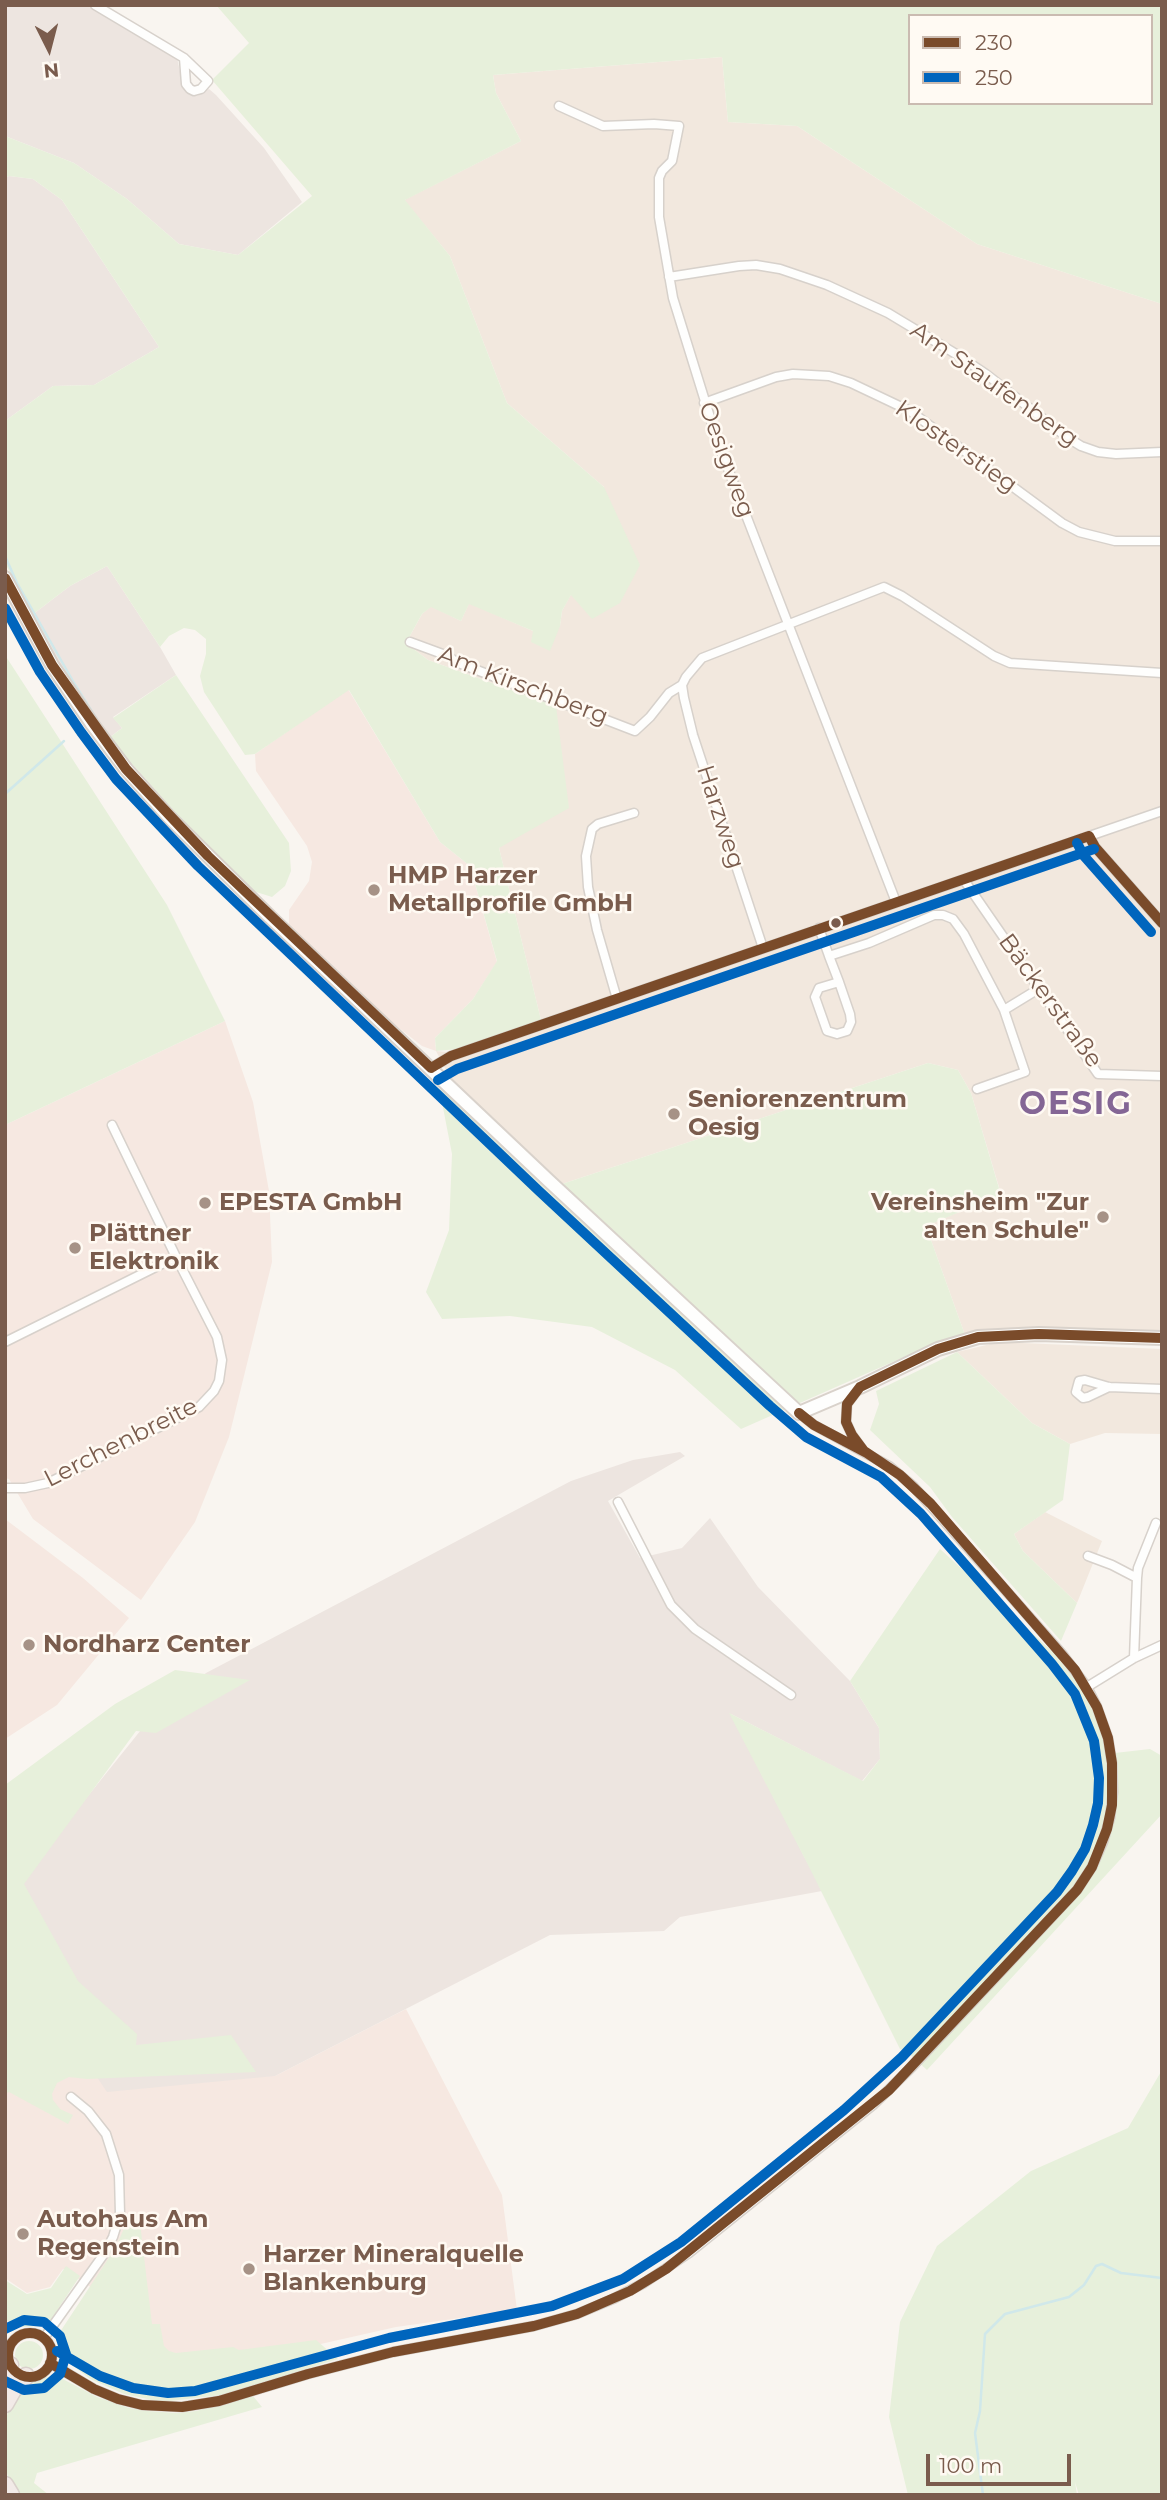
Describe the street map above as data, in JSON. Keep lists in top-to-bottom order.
{
  "streets": {
    "street": [
      "Am Staufenberg",
      "Klosterstieg",
      "Oesigweg",
      "Am Kirschberg",
      "Harzweg",
      "Bäckerstraße",
      "Lerchenbreite"
    ]
  },
  "crossings": [
    ["Am Staufenberg", "Oesigweg"],
    ["Klosterstieg", "Oesigweg"],
    ["Am Kirschberg", "Harzweg"]
  ],
  "districts": ["OESIG"],
  "places": [
    "HMP Harzer Metallprofile GmbH",
    "Seniorenzentrum Oesig",
    "EPESTA GmbH",
    "Vereinsheim \"Zur alten Schule\"",
    "Plättner Elektronik",
    "Nordharz Center",
    "Autohaus Am Regenstein",
    "Harzer Mineralquelle Blankenburg"
  ],
  "lines": ["transit line 230", "transit line 250"],
  "legend": ["230", "250"],
  "scale_bar": "100 m",
  "north": "bottom"
}
